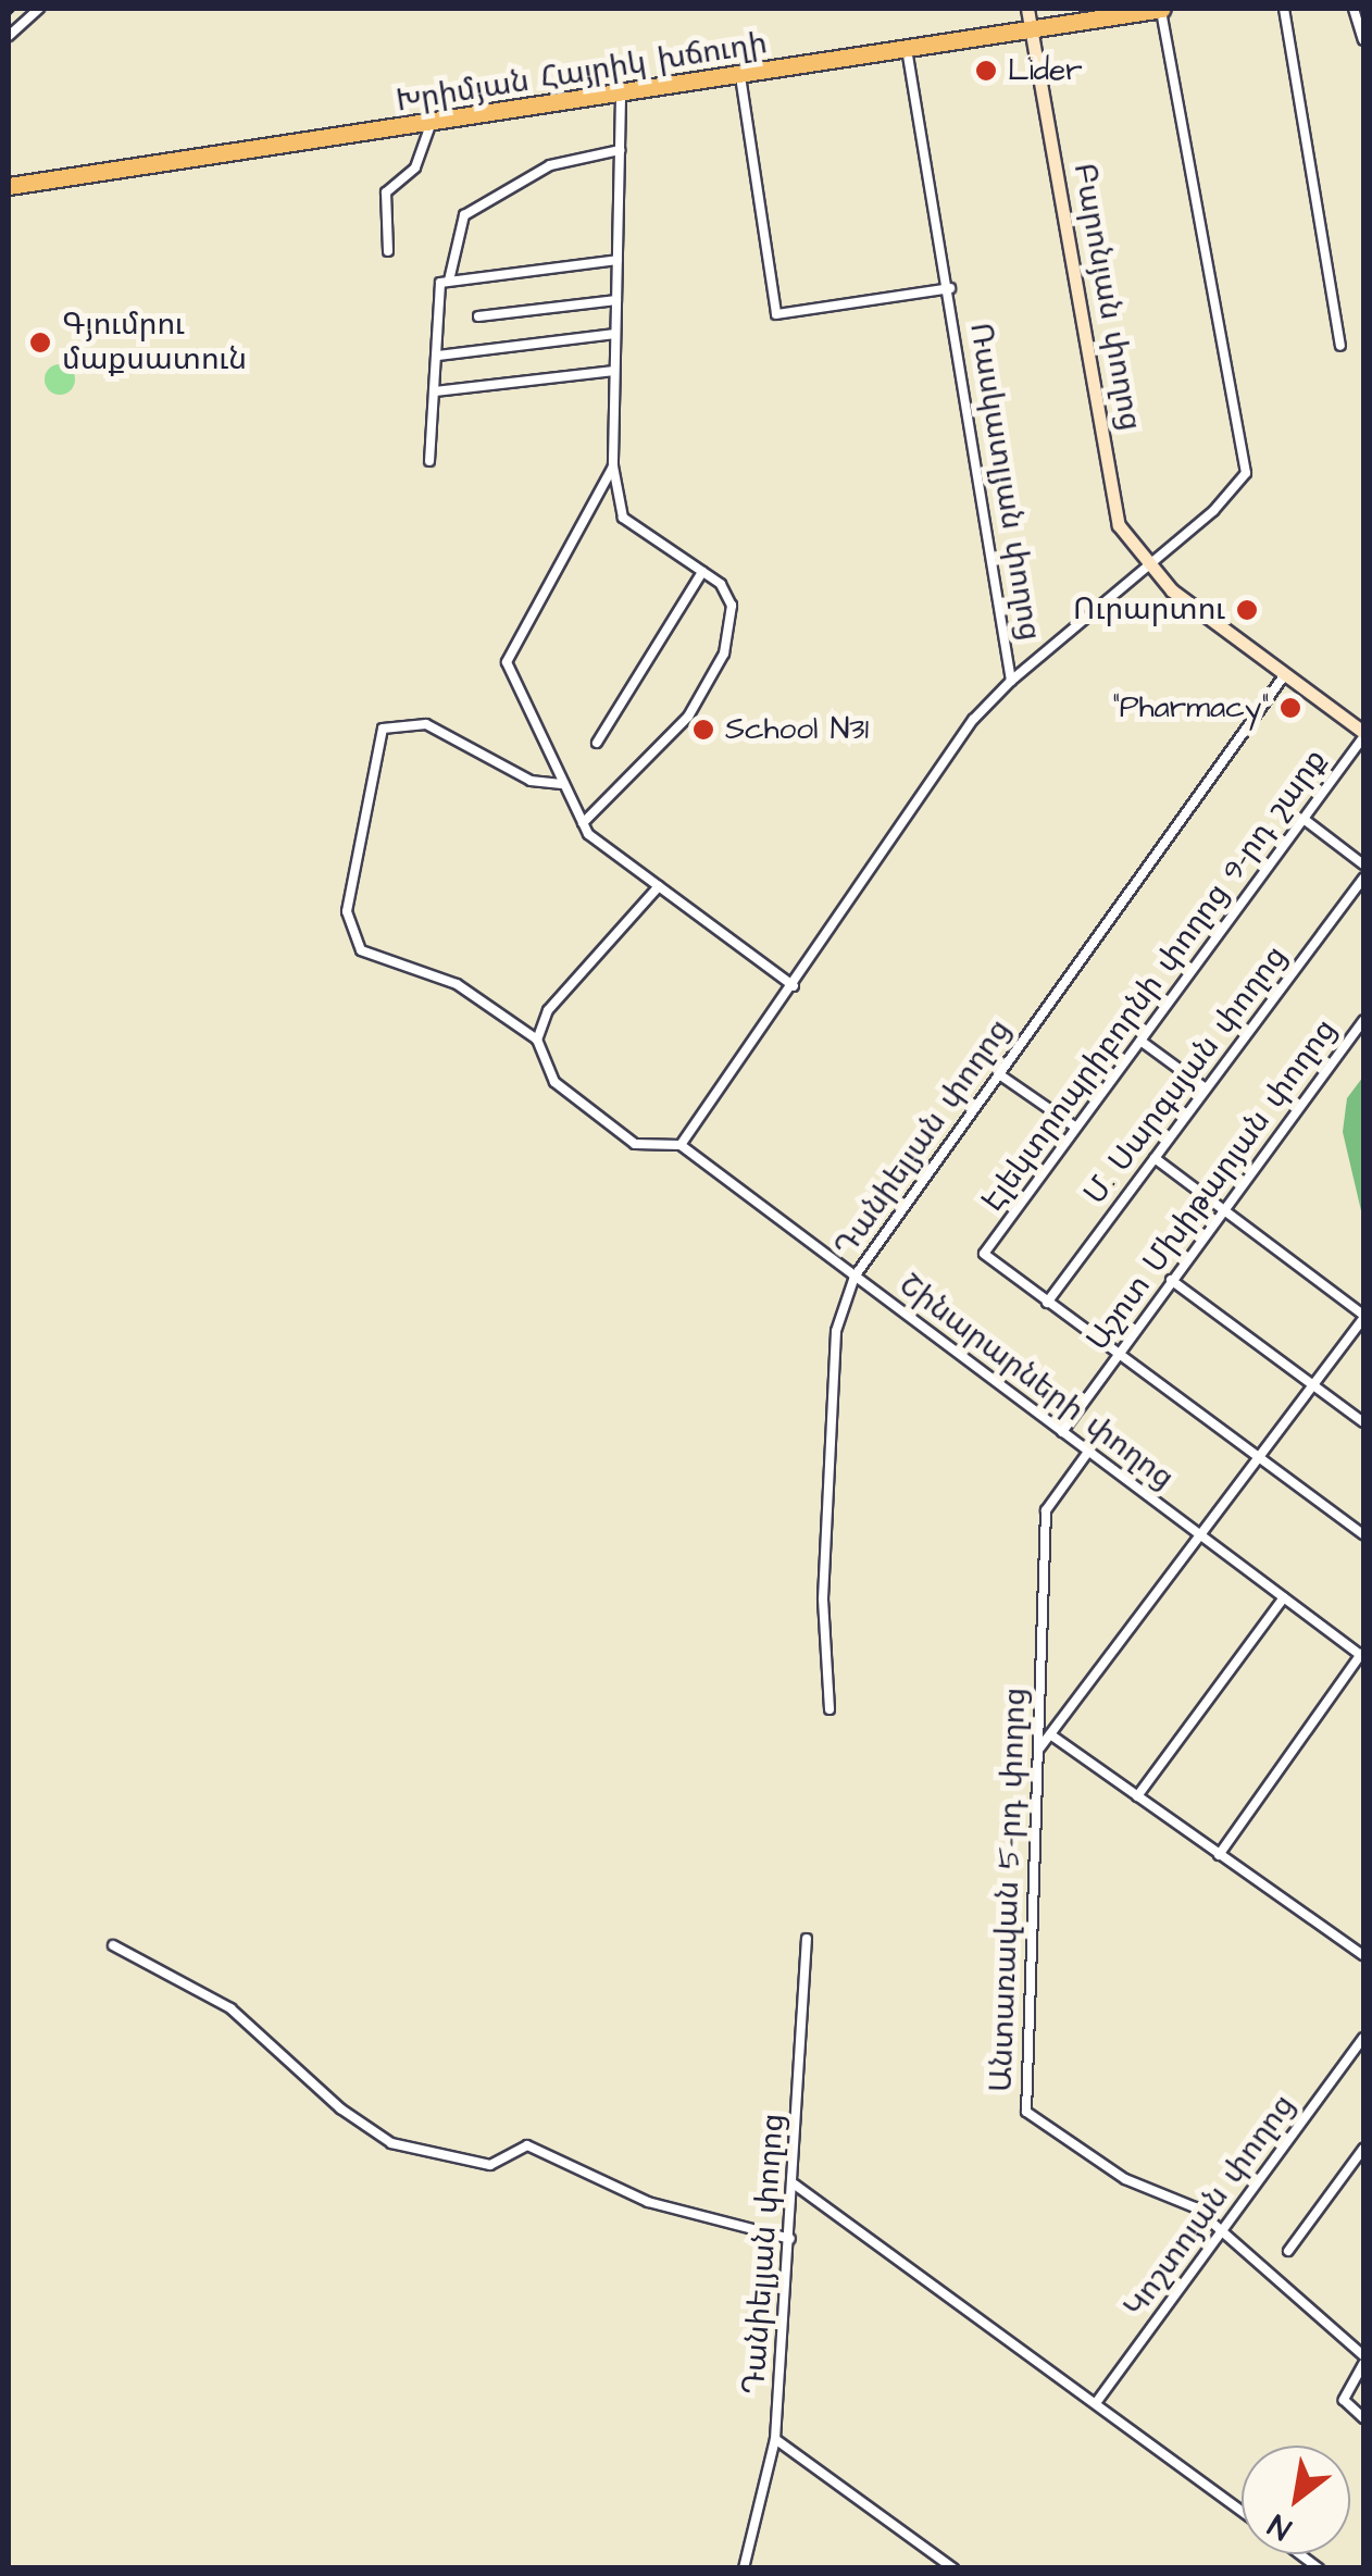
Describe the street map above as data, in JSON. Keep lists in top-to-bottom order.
{
  "streets": {
    "highway": ["Խրիմյան Հայրիկ խճուղի"],
    "main road": ["Բարոնյան փողոց"],
    "street": [
      "Ռասկատլյան փողոց",
      "Էլեկտրոպրիբորնի փողոց 9-րդ շարք",
      "Մ. Սարգսյան փողոց",
      "Դանիելյան փողոց",
      "Աշոտ Մխիթարյան փողոց",
      "Շինարարների փողոց",
      "Անտառավան 5-րդ փողոց",
      "Կոշտոյան փողոց"
    ]
  },
  "crossings": [
    ["Խրիմյան Հայրիկ խճուղի", "Բարոնյան փողոց"],
    ["Խրիմյան Հայրիկ խճուղի", "Ռասկատլյան փողոց"],
    ["Բարոնյան փողոց", "Էլեկտրոպրիբորնի փողոց 9-րդ շարք"],
    ["Բարոնյան փողոց", "Դանիելյան փողոց"],
    ["Ռասկատլյան փողոց", "Շինարարների փողոց"],
    ["Էլեկտրոպրիբորնի փողոց 9-րդ շարք", "Մ. Սարգսյան փողոց"],
    ["Դանիելյան փողոց", "Շինարարների փողոց"],
    ["Աշոտ Մխիթարյան փողոց", "Շինարարների փողոց"],
    ["Շինարարների փողոց", "Անտառավան 5-րդ փողոց"],
    ["Անտառավան 5-րդ փողոց", "Կոշտոյան փողոց"]
  ],
  "places": [
    "Lider",
    "Գյումրու մաքսատուն",
    "Ուրարտու",
    "\"Pharmacy\"",
    "School N31"
  ],
  "north": "bottom left"
}
